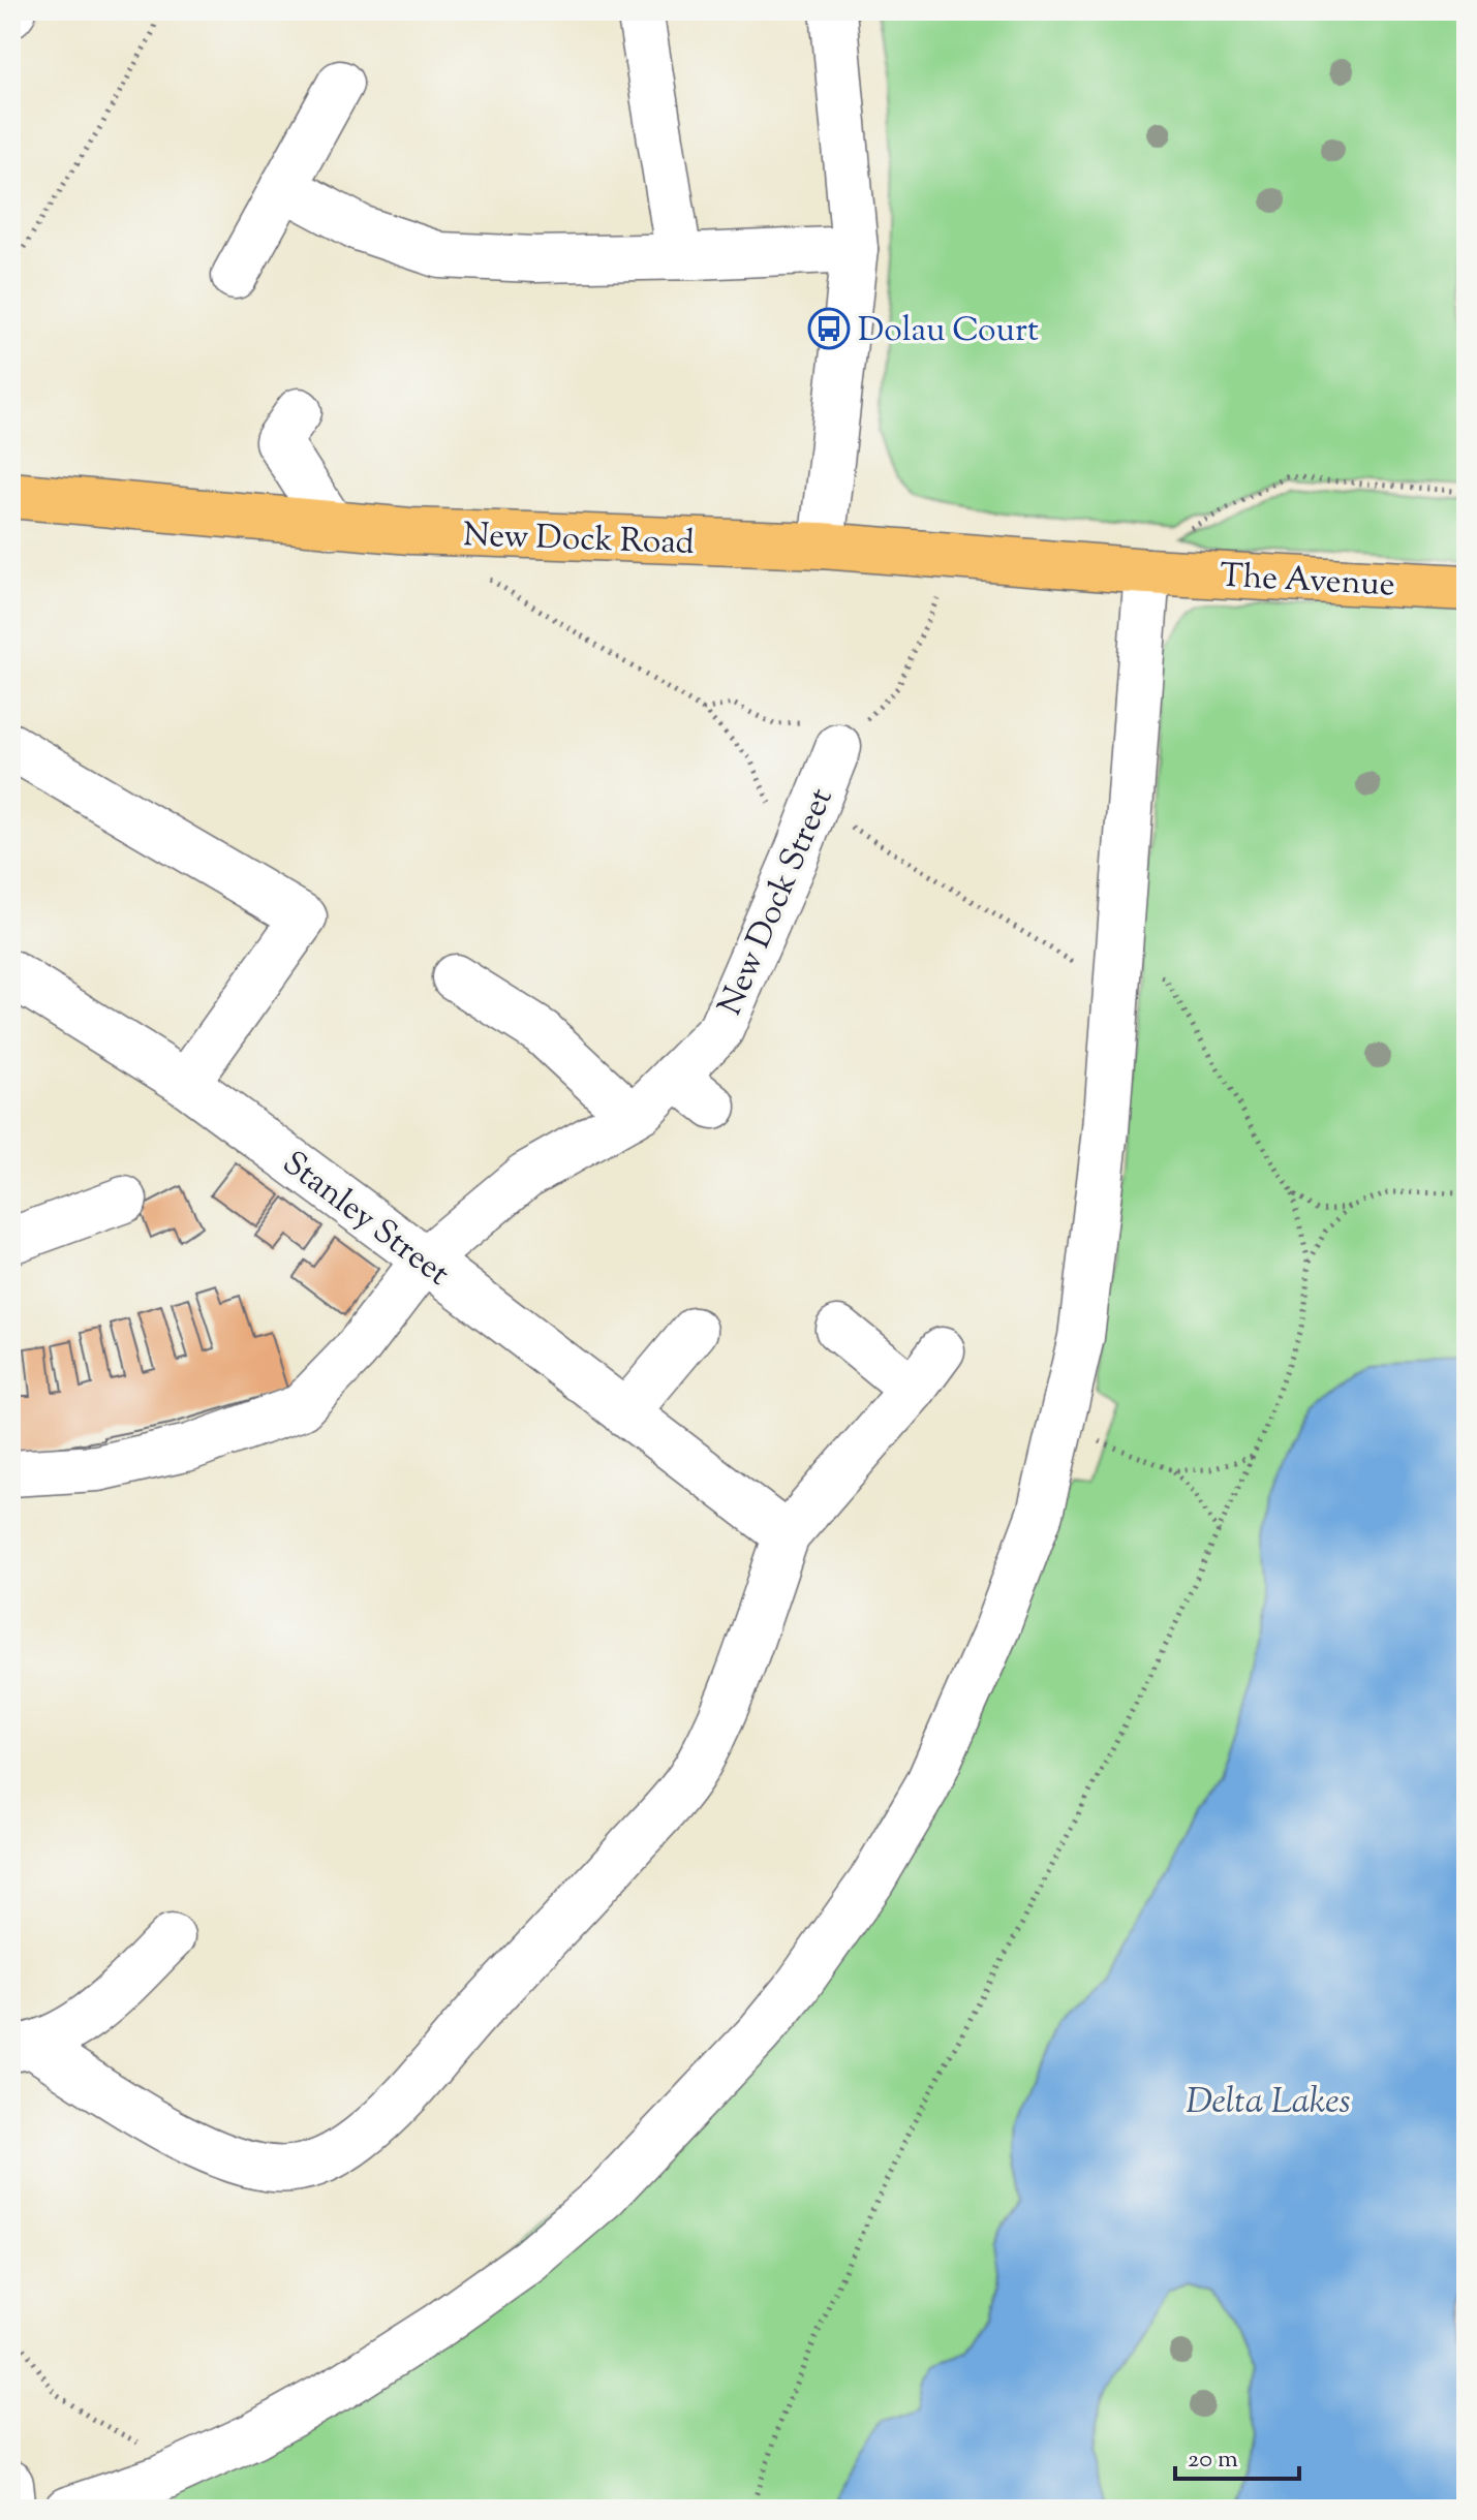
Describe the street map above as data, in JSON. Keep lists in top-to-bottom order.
{
  "streets": {
    "main road": ["New Dock Road", "The Avenue"],
    "street": ["New Dock Street", "Stanley Street"]
  },
  "crossings": [
    ["New Dock Road", "The Avenue"],
    ["New Dock Street", "Stanley Street"]
  ],
  "water": ["Delta Lakes"],
  "places": {
    "bus stop": ["Dolau Court"]
  },
  "scale_bar": "20 m"
}
